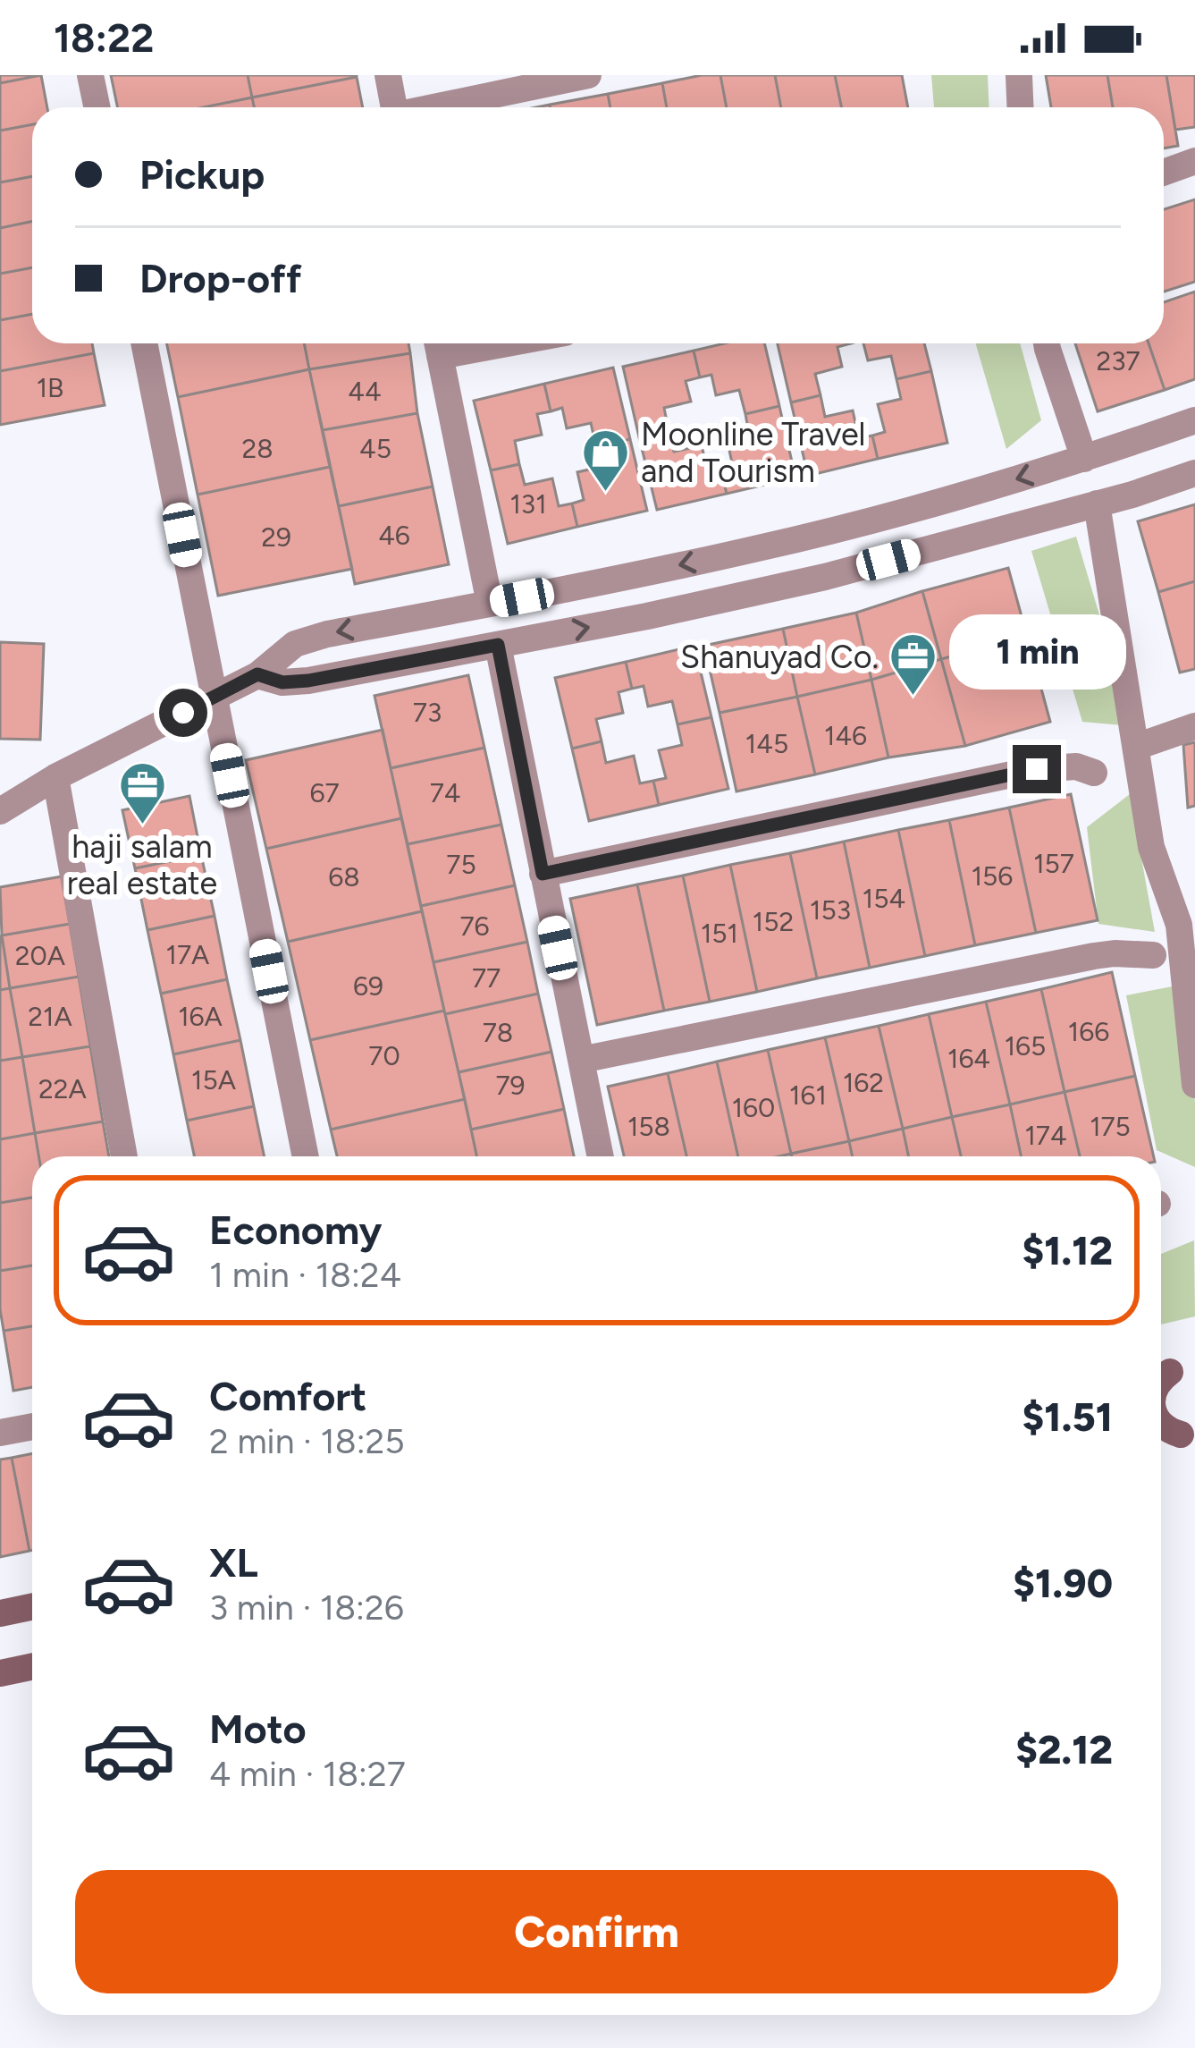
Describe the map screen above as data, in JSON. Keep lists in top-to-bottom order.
{
  "places": {
    "shop": ["Moonline Travel and Tourism"],
    "office": ["Shanuyad Co.", "haji salam real estate"]
  },
  "house_numbers": [
    "237",
    "1B",
    "44",
    "28",
    "45",
    "131",
    "46",
    "29",
    "73",
    "146",
    "145",
    "67",
    "74",
    "157",
    "75",
    "156",
    "68",
    "154",
    "153",
    "152",
    "76",
    "151",
    "17A",
    "20A",
    "77",
    "69",
    "21A",
    "16A",
    "166",
    "78",
    "165",
    "70",
    "164",
    "15A",
    "162",
    "79",
    "22A",
    "161",
    "160",
    "158",
    "175",
    "174"
  ],
  "page": {
    "status": "18:22",
    "banner": ["Pickup", "Drop-off"],
    "bubble": "1 min",
    "list": [
      {
        "name": "Economy",
        "note": "1 min · 18:24",
        "value": "$1.12"
      },
      {
        "name": "Comfort",
        "note": "2 min · 18:25",
        "value": "$1.51"
      },
      {
        "name": "XL",
        "note": "3 min · 18:26",
        "value": "$1.90"
      },
      {
        "name": "Moto",
        "note": "4 min · 18:27",
        "value": "$2.12"
      }
    ],
    "buttons": "Confirm"
  }
}
